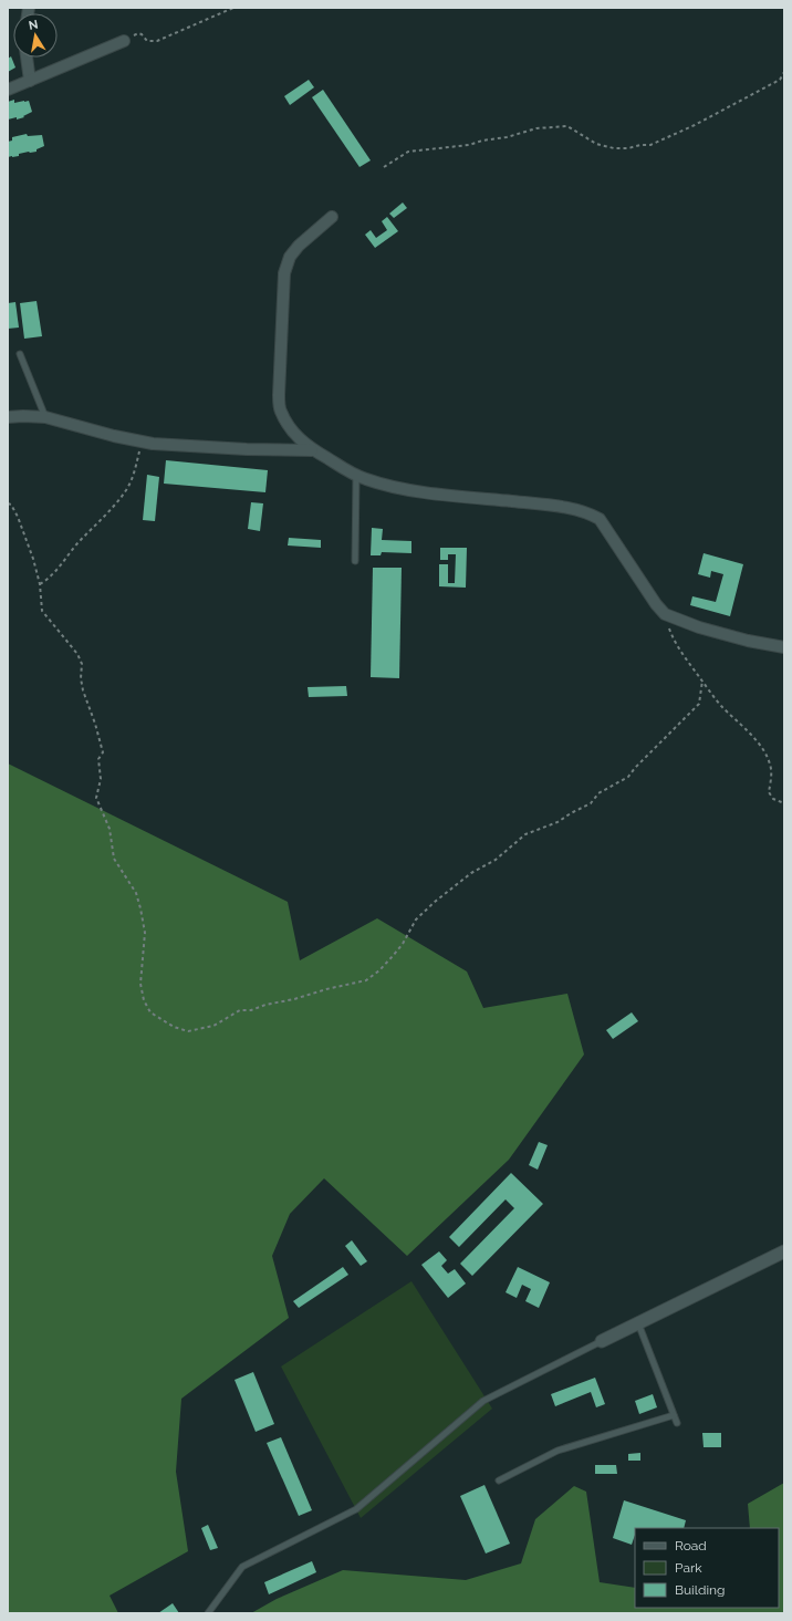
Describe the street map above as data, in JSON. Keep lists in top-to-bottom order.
{
  "legend": ["Road", "Park", "Building"],
  "north": "top"
}
